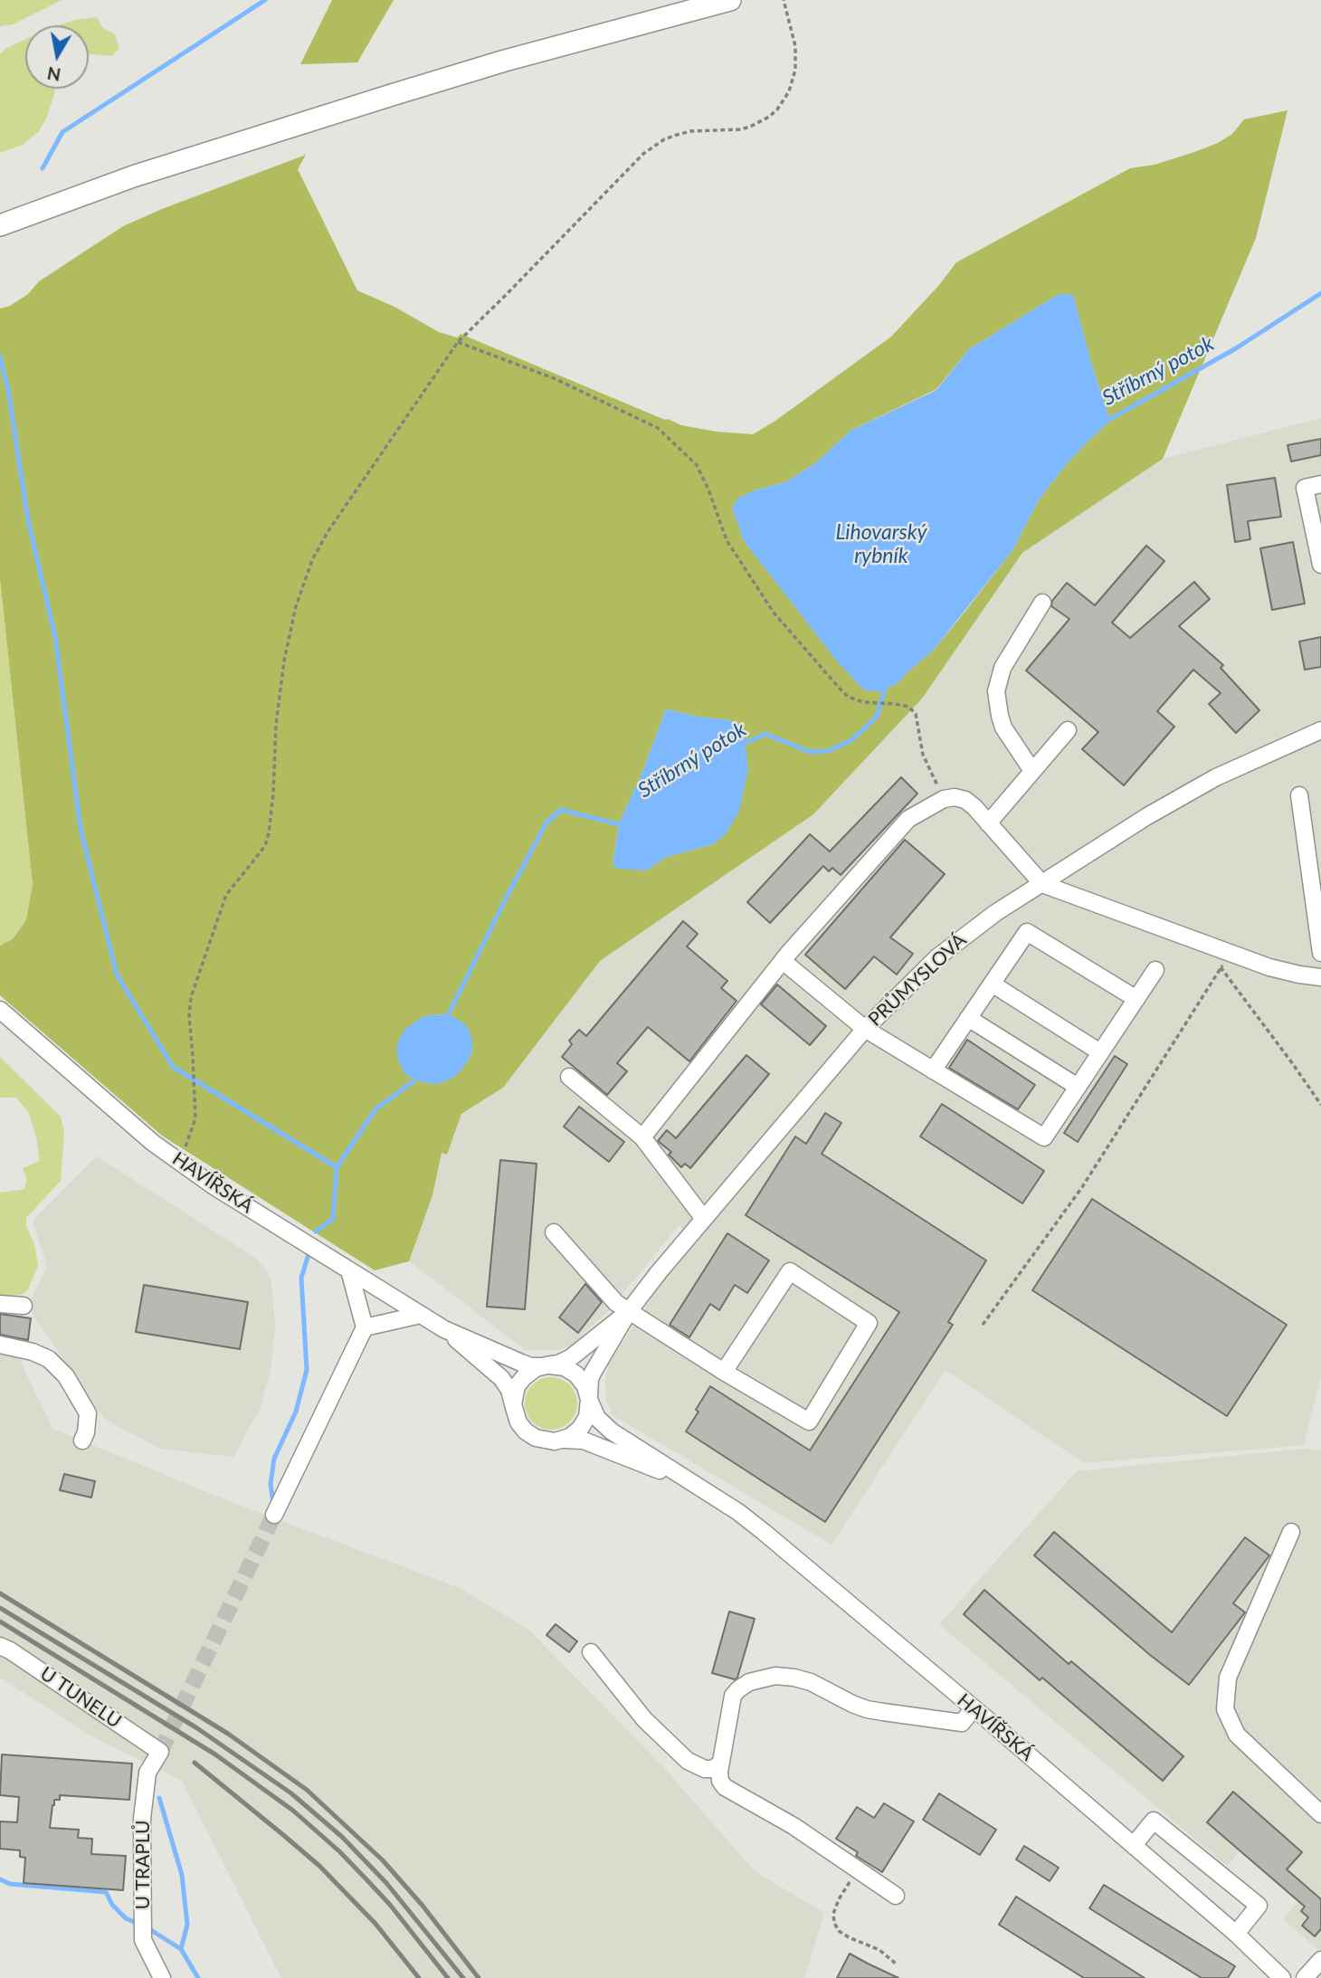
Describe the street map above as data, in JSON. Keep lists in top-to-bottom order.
{
  "streets": {
    "street": [
      "PRŮMYSLOVÁ",
      "HAVÍŘSKÁ",
      "U TUNELU",
      "U TRAPLŮ"
    ]
  },
  "crossings": [
    ["PRŮMYSLOVÁ", "HAVÍŘSKÁ"],
    ["U TUNELU", "U TRAPLŮ"]
  ],
  "water": ["Stříbrný potok", "Lihovarský rybník"],
  "north": "bottom"
}
